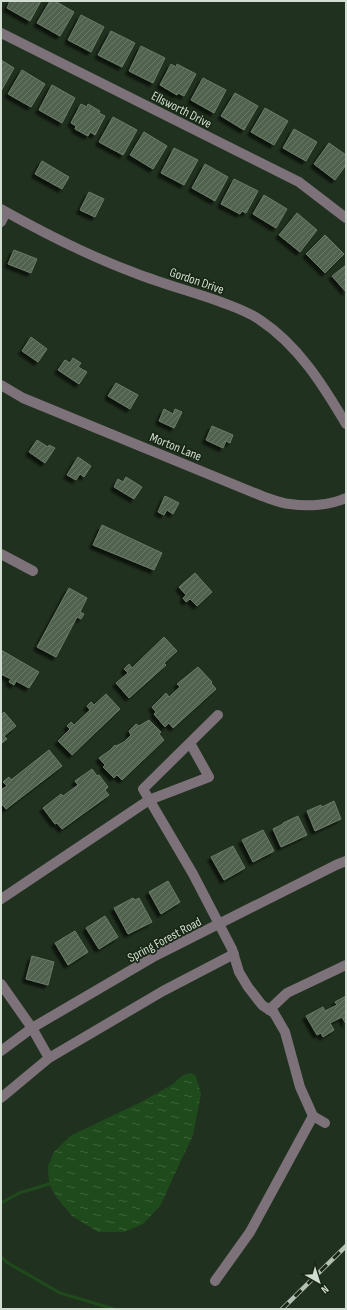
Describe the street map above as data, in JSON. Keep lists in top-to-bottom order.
{
  "streets": {
    "street": [
      "Ellsworth Drive",
      "Gordon Drive",
      "Morton Lane",
      "Spring Forest Road"
    ]
  },
  "north": "bottom right"
}
